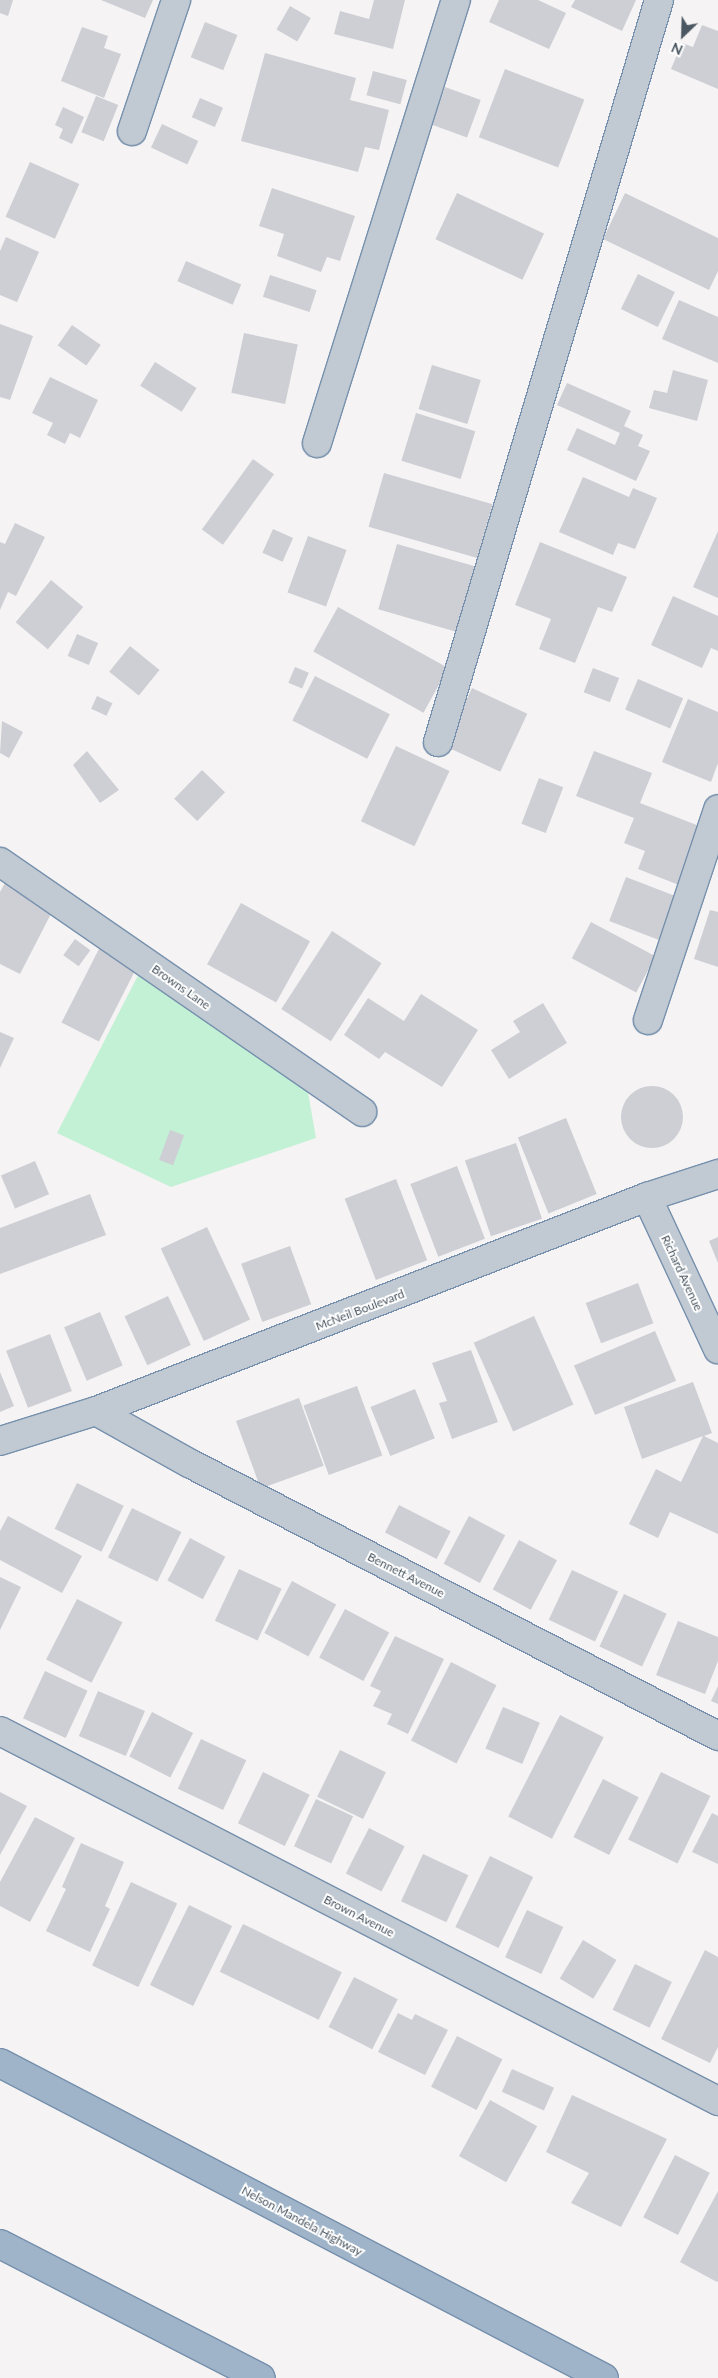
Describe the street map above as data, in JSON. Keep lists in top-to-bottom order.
{
  "streets": {
    "highway": ["Nelson Mandela Highway"],
    "street": [
      "Browns Lane",
      "Richard Avenue",
      "McNeil Boulevard",
      "Bennett Avenue",
      "Brown Avenue"
    ]
  },
  "crossings": [
    ["Richard Avenue", "McNeil Boulevard"],
    ["McNeil Boulevard", "Bennett Avenue"]
  ],
  "north": "bottom left"
}
